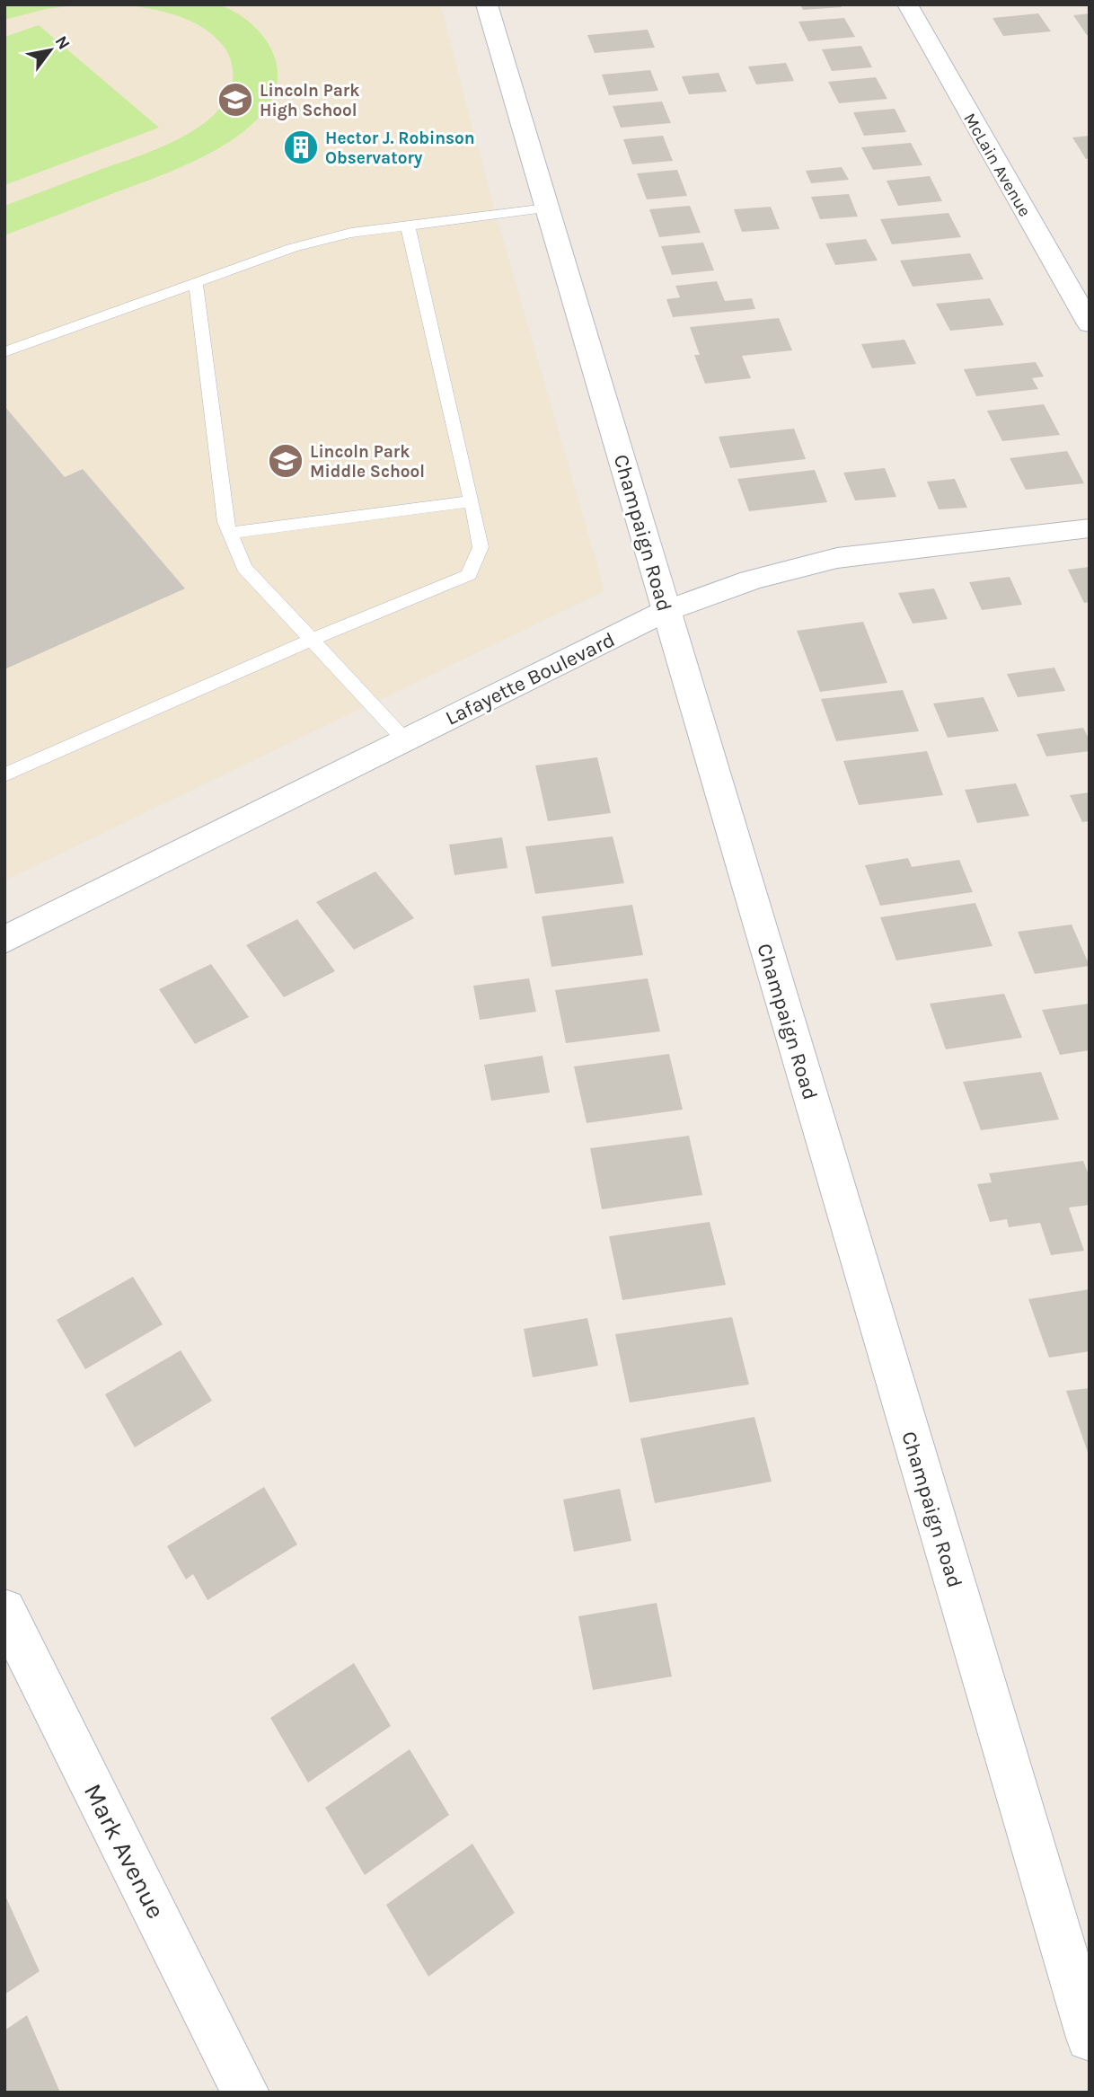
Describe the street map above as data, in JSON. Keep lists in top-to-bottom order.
{
  "streets": {
    "street": [
      "McLain Avenue",
      "Champaign Road",
      "Lafayette Boulevard",
      "Mark Avenue"
    ]
  },
  "crossings": [
    ["Champaign Road", "Lafayette Boulevard"]
  ],
  "places": {
    "school or university": ["Lincoln Park High School", "Lincoln Park Middle School"],
    "building": ["Hector J. Robinson Observatory"]
  },
  "north": "top right"
}
